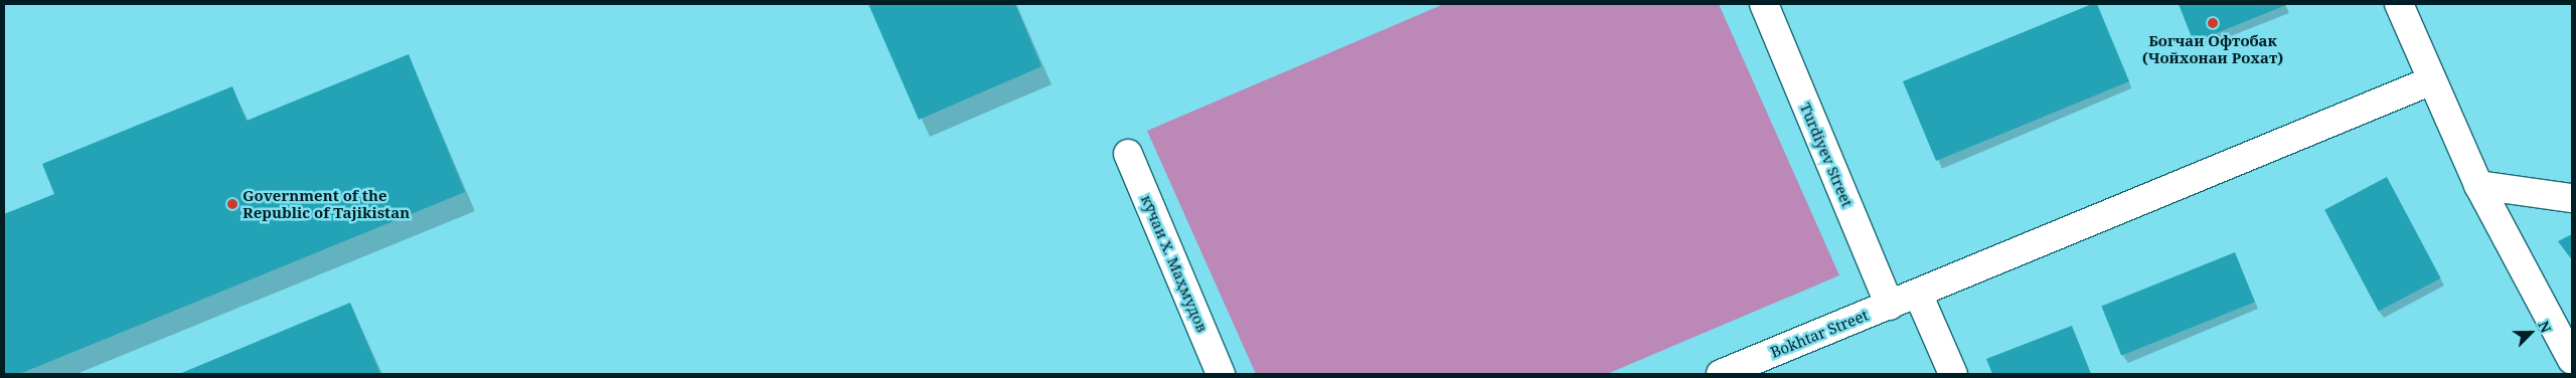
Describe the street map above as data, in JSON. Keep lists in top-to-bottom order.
{
  "streets": {
    "street": ["Turdiyev Street", "кӯчаи Х. Маҳмудов", "Bokhtar Street"]
  },
  "crossings": [
    ["Turdiyev Street", "Bokhtar Street"]
  ],
  "places": ["Богчаи Офтобак (Чойхонаи Рохат)", "Government of the Republic of Tajikistan"],
  "north": "top right"
}
